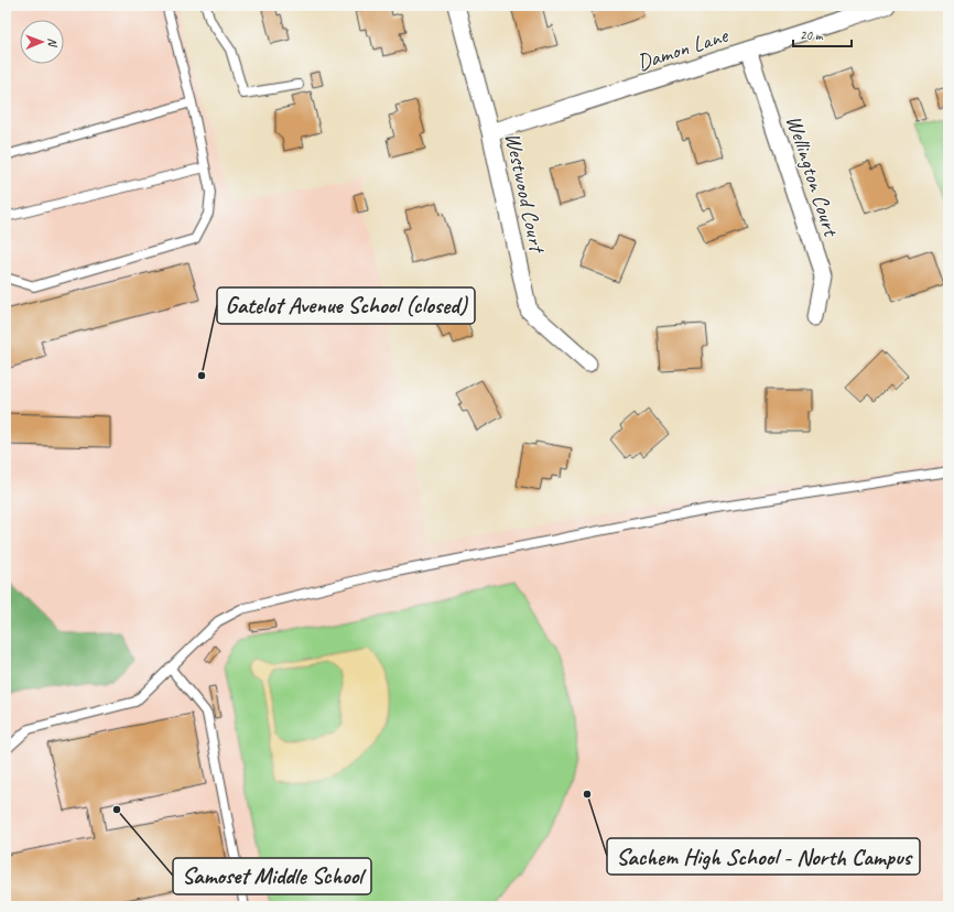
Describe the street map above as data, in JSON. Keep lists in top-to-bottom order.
{
  "streets": {
    "street": ["Damon Lane", "Wellington Court", "Westwood Court"]
  },
  "crossings": [
    ["Damon Lane", "Wellington Court"],
    ["Damon Lane", "Westwood Court"]
  ],
  "places": ["Gatelot Avenue School (closed)", "Sachem High School - North Campus", "Samoset Middle School"],
  "scale_bar": "20 m",
  "north": "right"
}
